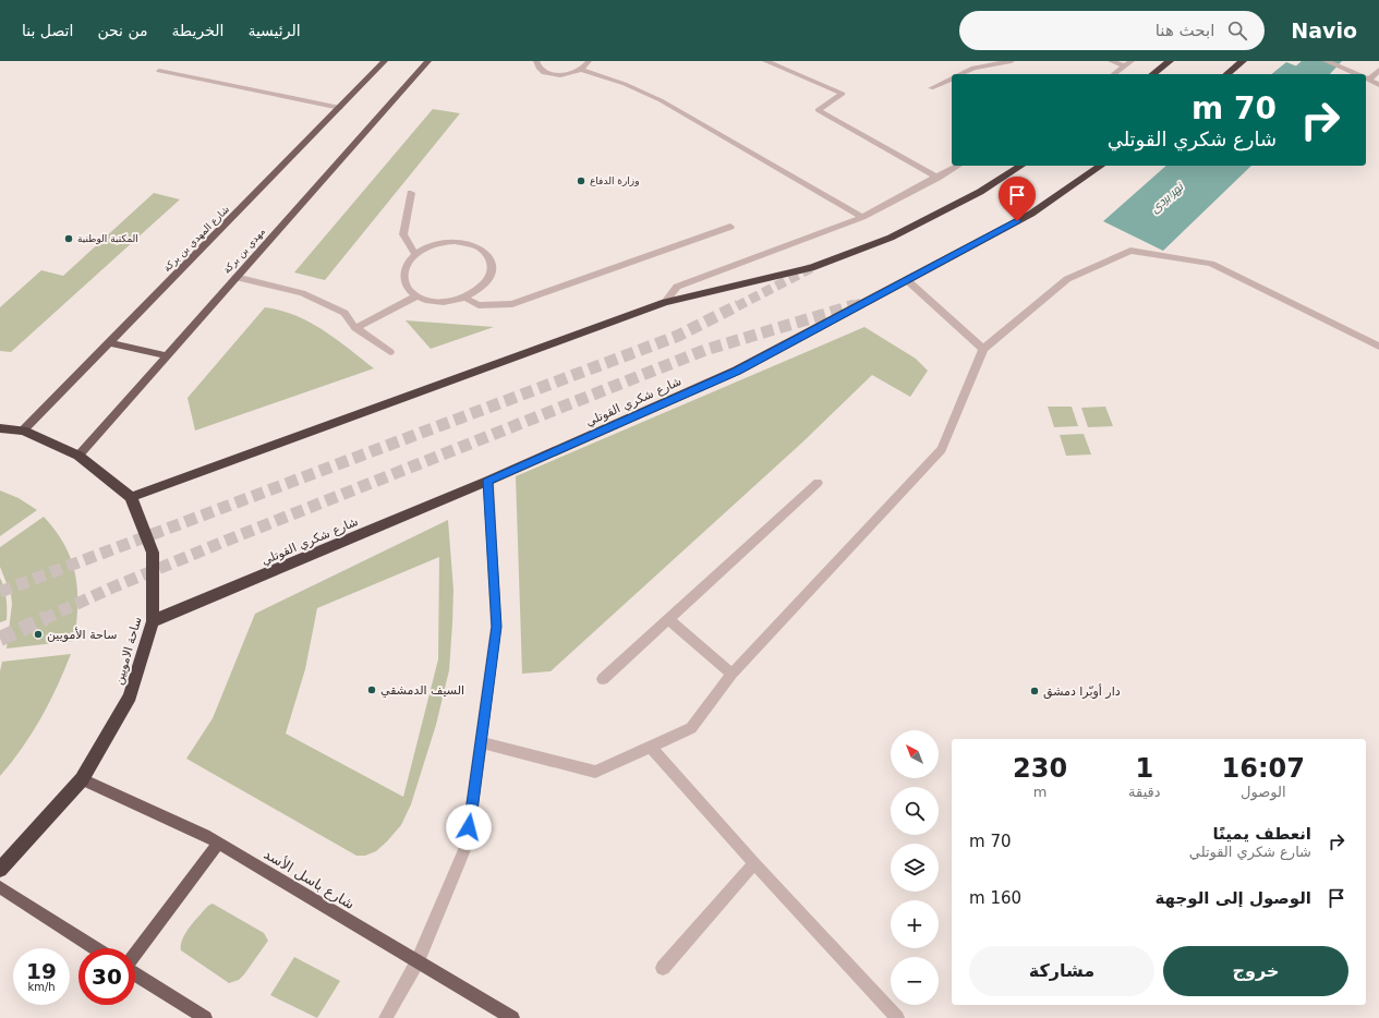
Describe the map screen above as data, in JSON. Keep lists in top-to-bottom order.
{
  "streets": {
    "highway": ["شارع شكري القوتلي", "ساحة الامويين"],
    "main road": ["شارع المهدي بن بركة", "مهدي بن بركة", "شارع باسل الأسد"]
  },
  "crossings": [
    ["شارع شكري القوتلي", "ساحة الامويين"],
    ["ساحة الامويين", "شارع باسل الأسد"]
  ],
  "water": ["نهر بردى"],
  "places": [
    "وزارة الدفاع",
    "المكتبة الوطنية",
    "ساحة الأمويين",
    "السيف الدمشقي",
    "دار أوبّرا دمشق"
  ],
  "north": "top left",
  "page": {
    "header": "Navio",
    "search": "ابحث هنا",
    "nav": [
      "الرئيسية",
      "الخريطة",
      "من نحن",
      "اتصل بنا"
    ],
    "turn": ["70 m", "شارع شكري القوتلي"],
    "map_buttons": ["+", "−"],
    "eta": [
      "16:07",
      "الوصول",
      "1",
      "دقيقة",
      "230",
      "m"
    ],
    "list": [
      {
        "name": "انعطف يمينًا",
        "note": "شارع شكري القوتلي",
        "value": "70 m"
      },
      {
        "name": "الوصول إلى الوجهة",
        "value": "160 m"
      }
    ],
    "buttons": ["خروج", "مشاركة"],
    "speed": "19 km/h",
    "limit": "30"
  }
}
